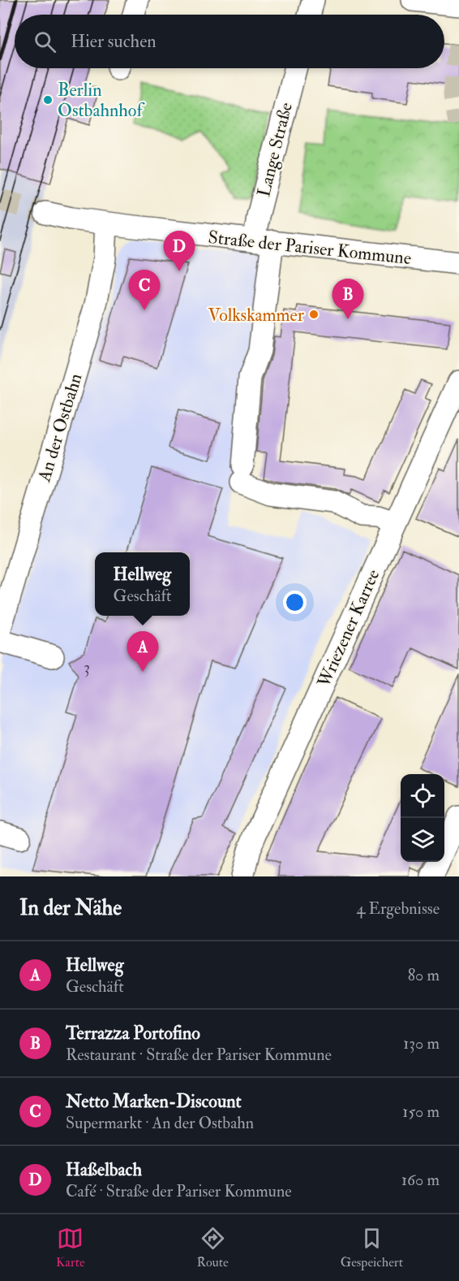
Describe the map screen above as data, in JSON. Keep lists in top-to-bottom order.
{
  "streets": {
    "street": [
      "Lange Straße",
      "Straße der Pariser Kommune",
      "An der Ostbahn",
      "Wriezener Karree"
    ]
  },
  "crossings": [
    ["Lange Straße", "Straße der Pariser Kommune"],
    ["Lange Straße", "Wriezener Karree"],
    ["Straße der Pariser Kommune", "An der Ostbahn"]
  ],
  "places": ["Berlin Ostbahnhof", "Volkskammer"],
  "house_numbers": ["3"],
  "page": {
    "search": "Hier suchen",
    "pins": [
      "D",
      "C",
      "B",
      "A"
    ],
    "popup": ["Hellweg", "Geschäft"],
    "heading": ["In der Nähe", "4 Ergebnisse"],
    "list": [
      {
        "mark": "A",
        "name": "Hellweg",
        "note": "Geschäft",
        "value": "80 m"
      },
      {
        "mark": "B",
        "name": "Terrazza Portofino",
        "note": "Restaurant · Straße der Pariser Kommune",
        "value": "130 m"
      },
      {
        "mark": "C",
        "name": "Netto Marken-Discount",
        "note": "Supermarkt · An der Ostbahn",
        "value": "150 m"
      },
      {
        "mark": "D",
        "name": "Haßelbach",
        "note": "Café · Straße der Pariser Kommune",
        "value": "160 m"
      }
    ],
    "nav": ["Karte", "Route", "Gespeichert"]
  }
}
